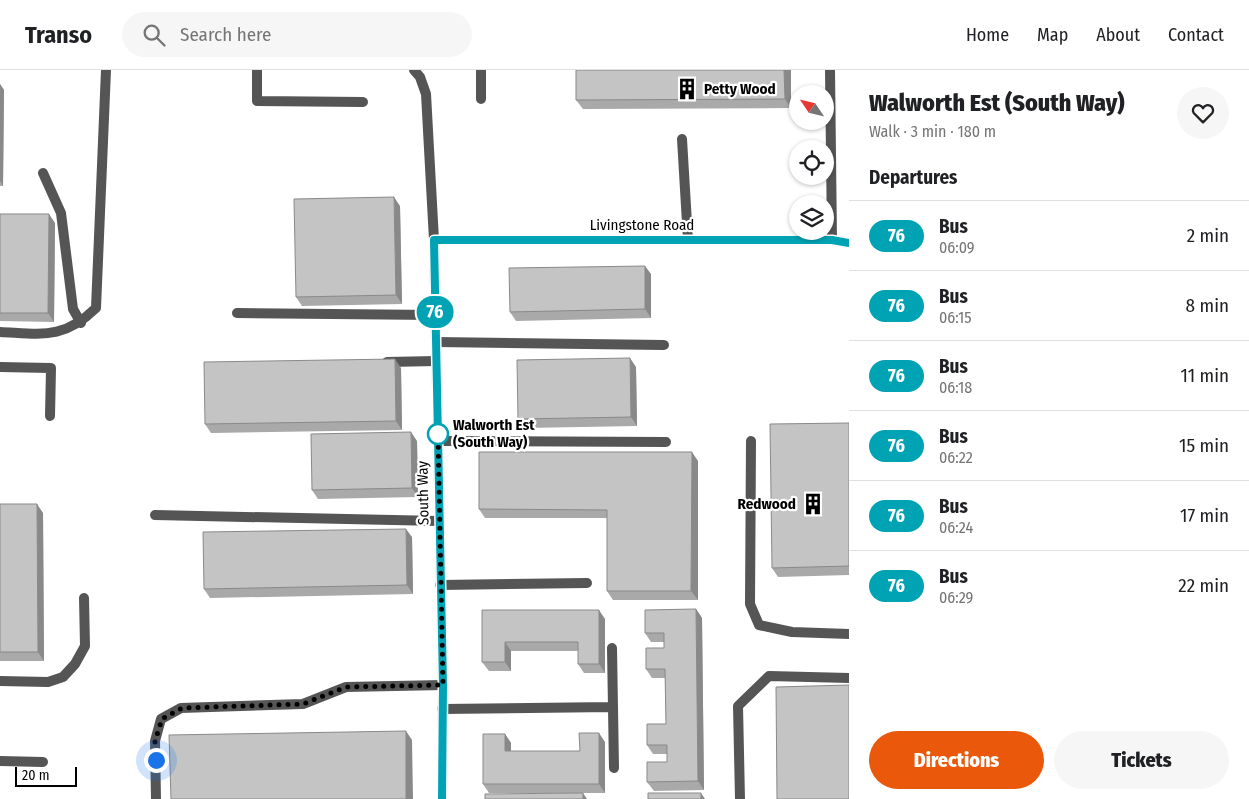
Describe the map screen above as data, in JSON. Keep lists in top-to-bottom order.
{
  "streets": {
    "street": ["Livingstone Road", "South Way"]
  },
  "crossings": [
    ["Livingstone Road", "South Way"]
  ],
  "places": {
    "building": ["Petty Wood", "Redwood"],
    "other": ["Walworth Est (South Way)"]
  },
  "lines": ["bus line 76"],
  "scale_bar": "20 m",
  "north": "top left",
  "page": {
    "header": "Transo",
    "search": "Search here",
    "nav": [
      "Home",
      "Map",
      "About",
      "Contact"
    ],
    "on_map": "76",
    "heading": [
      ["Walworth Est (South Way)", "Walk · 3 min · 180 m"],
      "Departures"
    ],
    "list": [
      {
        "mark": "76",
        "name": "Bus",
        "note": "06:09",
        "value": "2 min"
      },
      {
        "mark": "76",
        "name": "Bus",
        "note": "06:15",
        "value": "8 min"
      },
      {
        "mark": "76",
        "name": "Bus",
        "note": "06:18",
        "value": "11 min"
      },
      {
        "mark": "76",
        "name": "Bus",
        "note": "06:22",
        "value": "15 min"
      },
      {
        "mark": "76",
        "name": "Bus",
        "note": "06:24",
        "value": "17 min"
      },
      {
        "mark": "76",
        "name": "Bus",
        "note": "06:29",
        "value": "22 min"
      }
    ],
    "buttons": ["Directions", "Tickets"],
    "scale": "20 m"
  }
}
